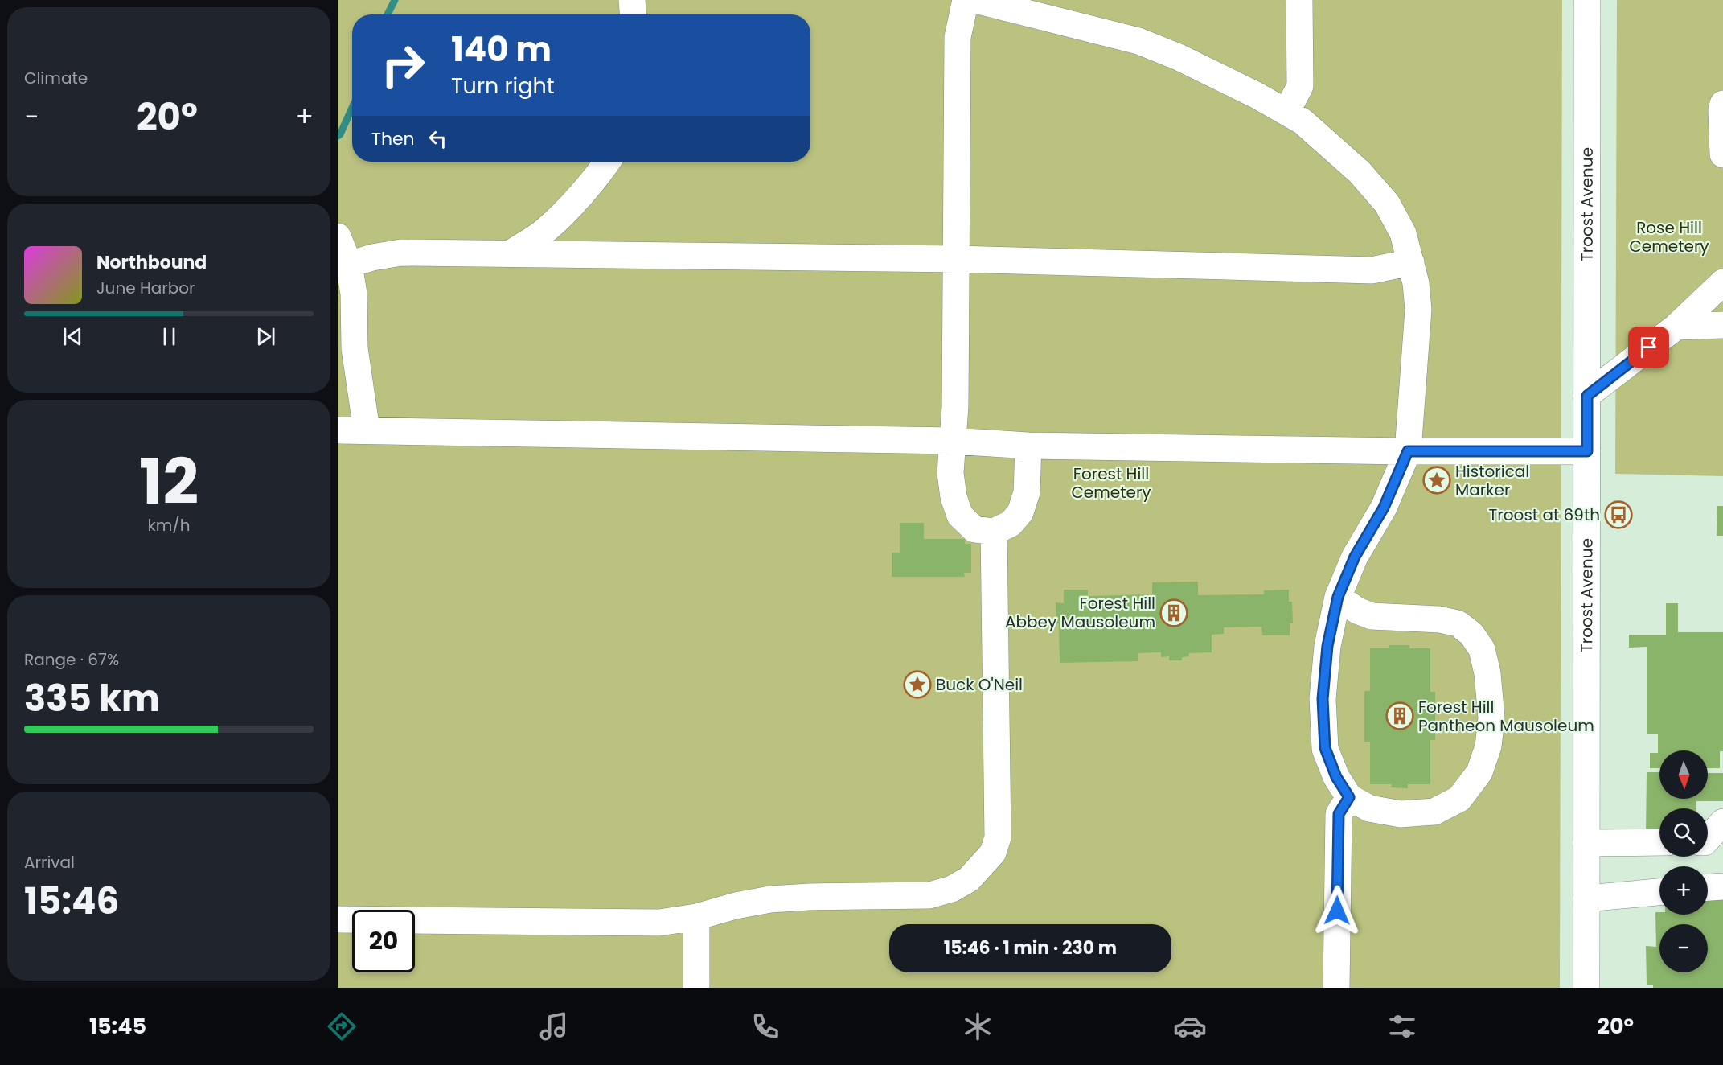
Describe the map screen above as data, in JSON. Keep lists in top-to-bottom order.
{
  "streets": {
    "main road": ["Troost Avenue"]
  },
  "parks": ["Rose Hill Cemetery", "Forest Hill Cemetery"],
  "places": {
    "place": ["Historical Marker", "Buck O'Neil"],
    "bus stop": ["Troost at 69th"],
    "building": ["Forest Hill Abbey Mausoleum", "Forest Hill Pantheon Mausoleum"]
  },
  "north": "bottom",
  "page": {
    "tile": [
      "Climate",
      ["12", "km/h"],
      ["Range · 67%", "335 km"],
      ["Arrival", "15:46"]
    ],
    "turn": ["140 m", "Turn right"],
    "heat": ["−", "20°", "+"],
    "then": "Then",
    "song": ["Northbound", "June Harbor"],
    "map_buttons": ["+", "−"],
    "limit": "20",
    "trip": "15:46 · 1 min · 230 m",
    "tabs": ["15:45", "20°"]
  }
}
